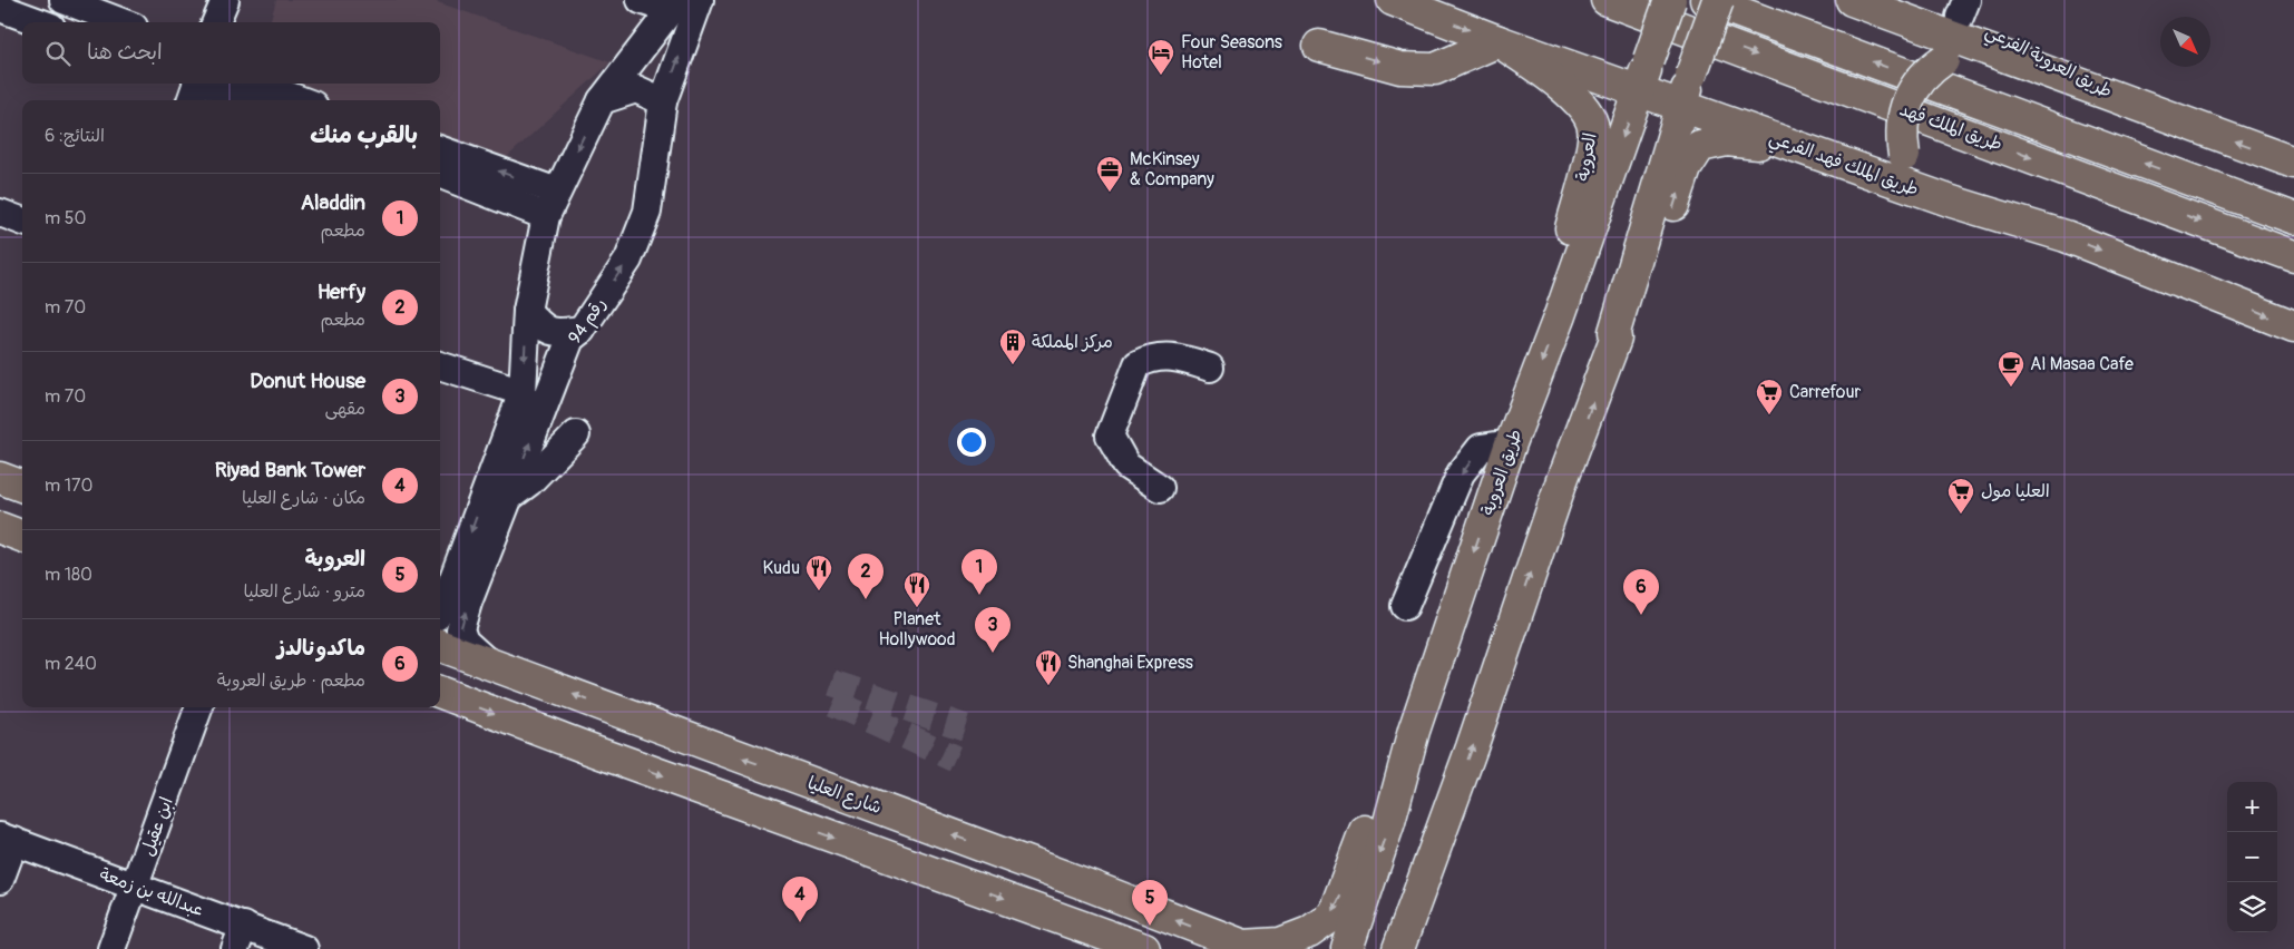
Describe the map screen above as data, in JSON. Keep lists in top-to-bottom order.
{
  "streets": {
    "main road": [
      "طريق العروبة الفرعي",
      "طريق الملك فهد",
      "العروبة",
      "طريق الملك فهد الفرعي",
      "طريق العروبة",
      "شارع العليا"
    ],
    "street": ["رقم 94", "ابن عقيل", "عبدالله بن زمعة"]
  },
  "crossings": [
    ["العروبة", "طريق الملك فهد الفرعي"],
    ["العروبة", "طريق العروبة"],
    ["طريق الملك فهد الفرعي", "طريق العروبة"],
    ["رقم 94", "شارع العليا"],
    ["ابن عقيل", "عبدالله بن زمعة"]
  ],
  "places": {
    "hotel": ["Four Seasons Hotel"],
    "office": ["McKinsey & Company"],
    "building": ["مركز المملكة"],
    "cafe": ["Al Masaa Cafe"],
    "supermarket": ["Carrefour", "العليا مول"],
    "restaurant": ["Kudu", "Planet Hollywood", "Shanghai Express"]
  },
  "north": "bottom right",
  "page": {
    "search": "ابحث هنا",
    "heading": ["بالقرب منك", "النتائج: 6"],
    "list": [
      {
        "mark": "1",
        "name": "Aladdin",
        "note": "مطعم",
        "value": "50 m"
      },
      {
        "mark": "2",
        "name": "Herfy",
        "note": "مطعم",
        "value": "70 m"
      },
      {
        "mark": "3",
        "name": "Donut House",
        "note": "مقهى",
        "value": "70 m"
      },
      {
        "mark": "4",
        "name": "Riyad Bank Tower",
        "note": "مكان · شارع العليا",
        "value": "170 m"
      },
      {
        "mark": "5",
        "name": "العروبة",
        "note": "مترو · شارع العليا",
        "value": "180 m"
      },
      {
        "mark": "6",
        "name": "ماكدونالدز",
        "note": "مطعم · طريق العروبة",
        "value": "240 m"
      }
    ],
    "pins": [
      "1",
      "2",
      "6",
      "3",
      "4",
      "5"
    ],
    "map_buttons": ["+", "−"]
  }
}
